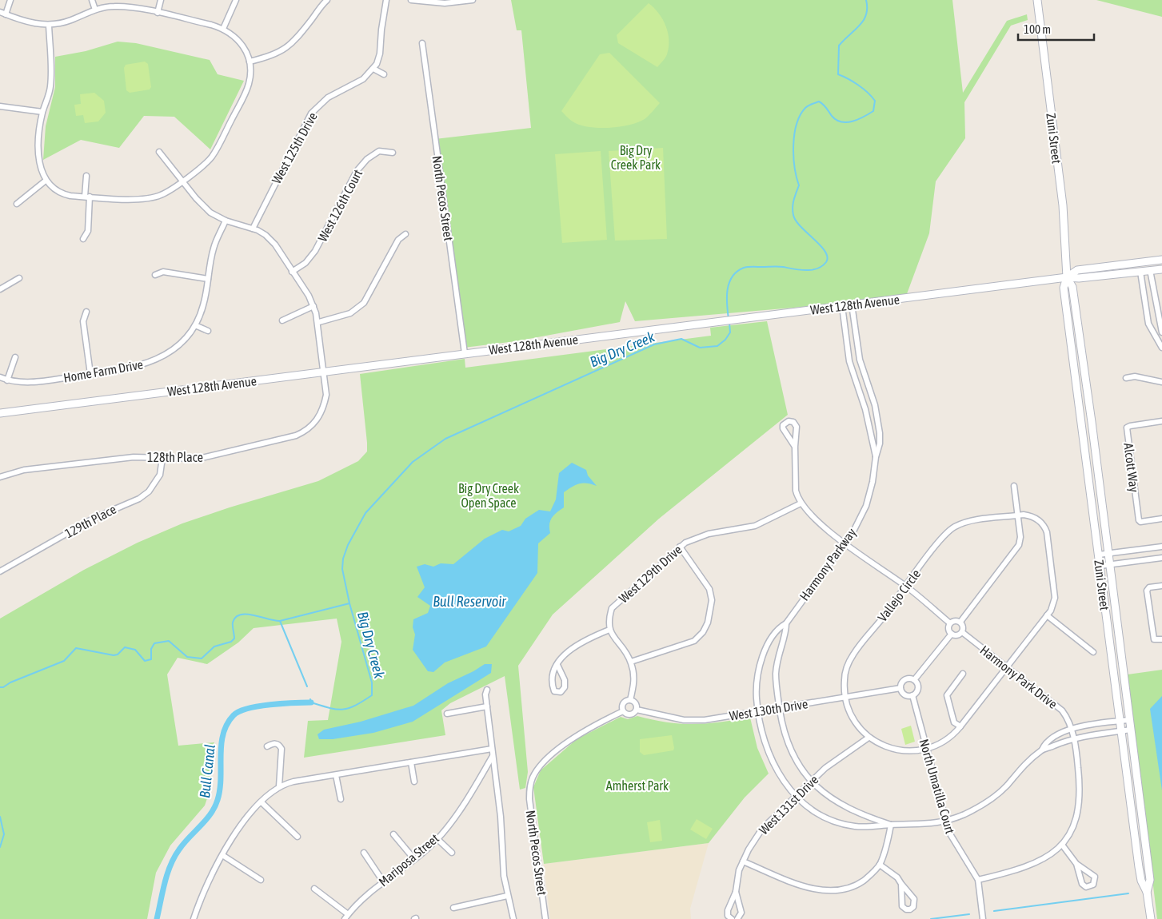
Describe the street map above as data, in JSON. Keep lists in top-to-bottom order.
{
  "streets": {
    "main road": ["Zuni Street", "West 128th Avenue"],
    "street": [
      "West 125th Drive",
      "North Pecos Street",
      "West 126th Court",
      "Home Farm Drive",
      "128th Place",
      "Alcott Way",
      "129th Place",
      "Harmony Parkway",
      "West 129th Drive",
      "Vallejo Circle",
      "Harmony Park Drive",
      "West 130th Drive",
      "North Umatilla Court",
      "West 131st Drive",
      "Mariposa Street"
    ]
  },
  "crossings": [
    ["Zuni Street", "West 128th Avenue"],
    ["Zuni Street", "Harmony Parkway"],
    ["West 125th Drive", "128th Place"],
    ["North Pecos Street", "West 128th Avenue"],
    ["North Pecos Street", "West 130th Drive"],
    ["West 126th Court", "128th Place"],
    ["West 128th Avenue", "128th Place"],
    ["West 128th Avenue", "Harmony Parkway"],
    ["Home Farm Drive", "128th Place"],
    ["128th Place", "129th Place"],
    ["Harmony Parkway", "Harmony Park Drive"],
    ["Harmony Parkway", "West 130th Drive"],
    ["Harmony Parkway", "North Umatilla Court"],
    ["Harmony Parkway", "West 131st Drive"],
    ["Vallejo Circle", "Harmony Park Drive"],
    ["Vallejo Circle", "West 130th Drive"],
    ["Vallejo Circle", "North Umatilla Court"],
    ["Vallejo Circle", "West 131st Drive"],
    ["Harmony Park Drive", "North Umatilla Court"],
    ["West 130th Drive", "North Umatilla Court"]
  ],
  "water": ["Big Dry Creek", "Bull Reservoir", "Bull Canal"],
  "parks": ["Big Dry Creek Park", "Big Dry Creek Open Space", "Amherst Park"],
  "scale_bar": "100 m"
}
